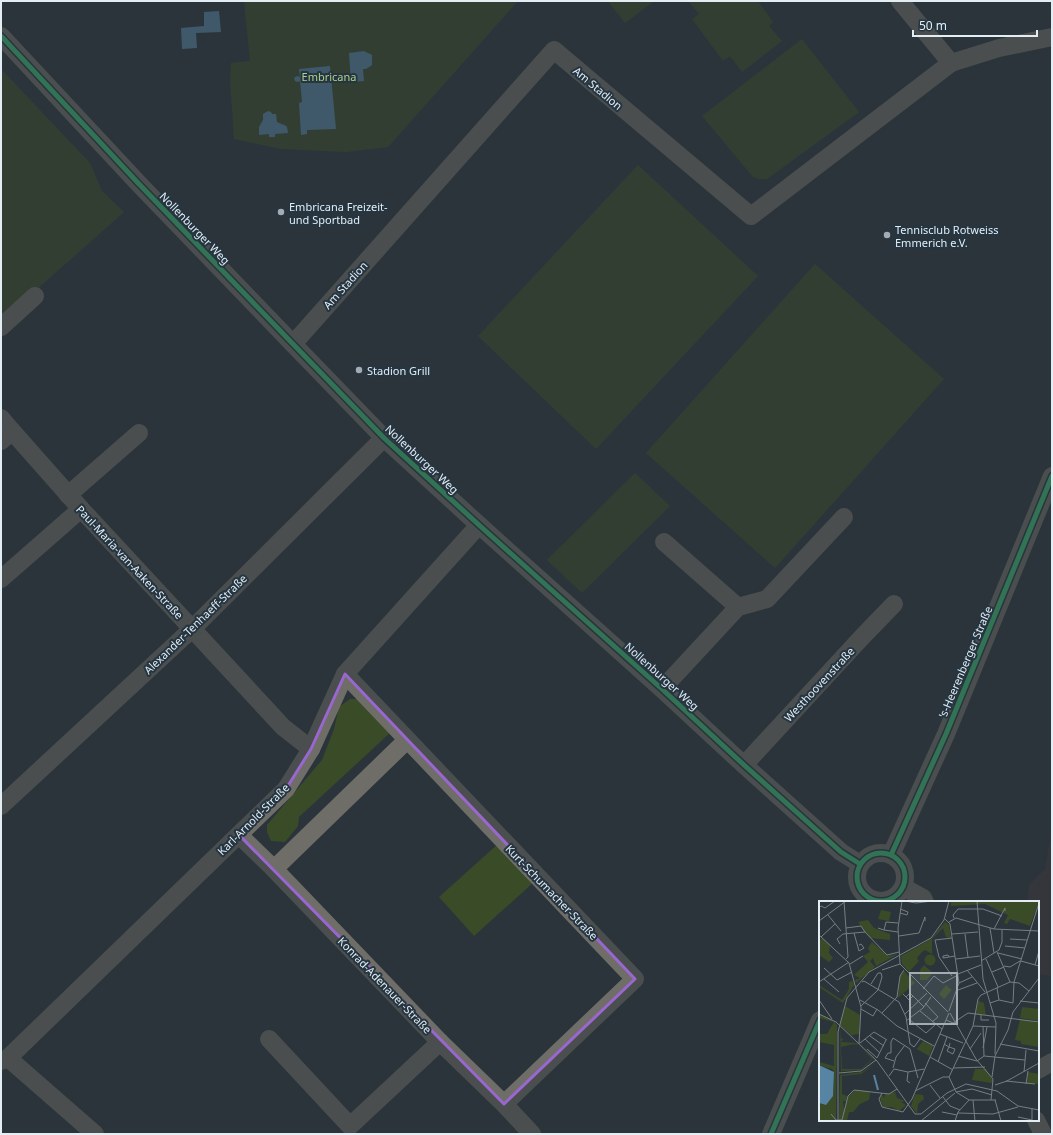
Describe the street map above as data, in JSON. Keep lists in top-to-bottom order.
{
  "streets": {
    "street": [
      "Am Stadion",
      "Nollenburger Weg",
      "Paul-Maria-van-Aaken-Straße",
      "Alexander-Tenhaeff-Straße",
      "'s-Heerenberger Straße",
      "Westhoovenstraße",
      "Karl-Arnold-Straße",
      "Kurt-Schumacher-Straße",
      "Konrad-Adenauer-Straße"
    ]
  },
  "crossings": [
    ["Am Stadion", "Nollenburger Weg"],
    ["Nollenburger Weg", "Alexander-Tenhaeff-Straße"],
    ["Nollenburger Weg", "'s-Heerenberger Straße"],
    ["Nollenburger Weg", "Westhoovenstraße"],
    ["Nollenburger Weg", "Karl-Arnold-Straße"],
    ["Paul-Maria-van-Aaken-Straße", "Alexander-Tenhaeff-Straße"],
    ["Paul-Maria-van-Aaken-Straße", "Karl-Arnold-Straße"],
    ["Karl-Arnold-Straße", "Kurt-Schumacher-Straße"],
    ["Karl-Arnold-Straße", "Konrad-Adenauer-Straße"],
    ["Kurt-Schumacher-Straße", "Konrad-Adenauer-Straße"]
  ],
  "parks": ["Embricana"],
  "places": ["Embricana Freizeit- und Sportbad", "Tennisclub Rotweiss Emmerich e.V.", "Stadion Grill"],
  "scale_bar": "50 m"
}
